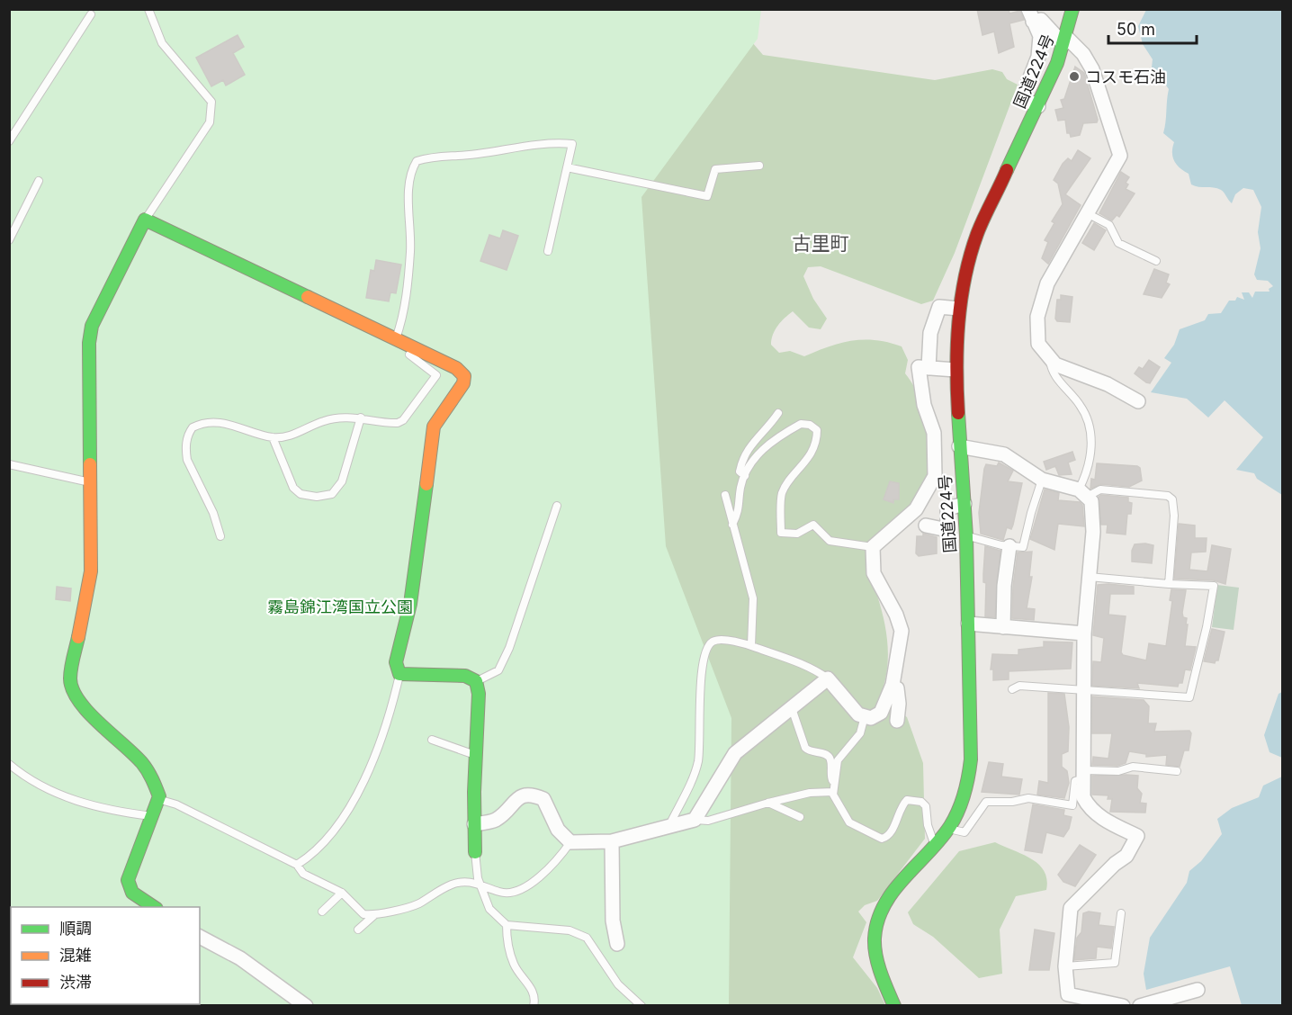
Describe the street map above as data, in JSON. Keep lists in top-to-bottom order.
{
  "streets": {
    "main road": ["国道224号"]
  },
  "districts": ["古里町"],
  "parks": ["霧島錦江湾国立公園"],
  "places": ["コスモ石油"],
  "legend": ["順調", "混雑", "渋滞"],
  "scale_bar": "50 m"
}
